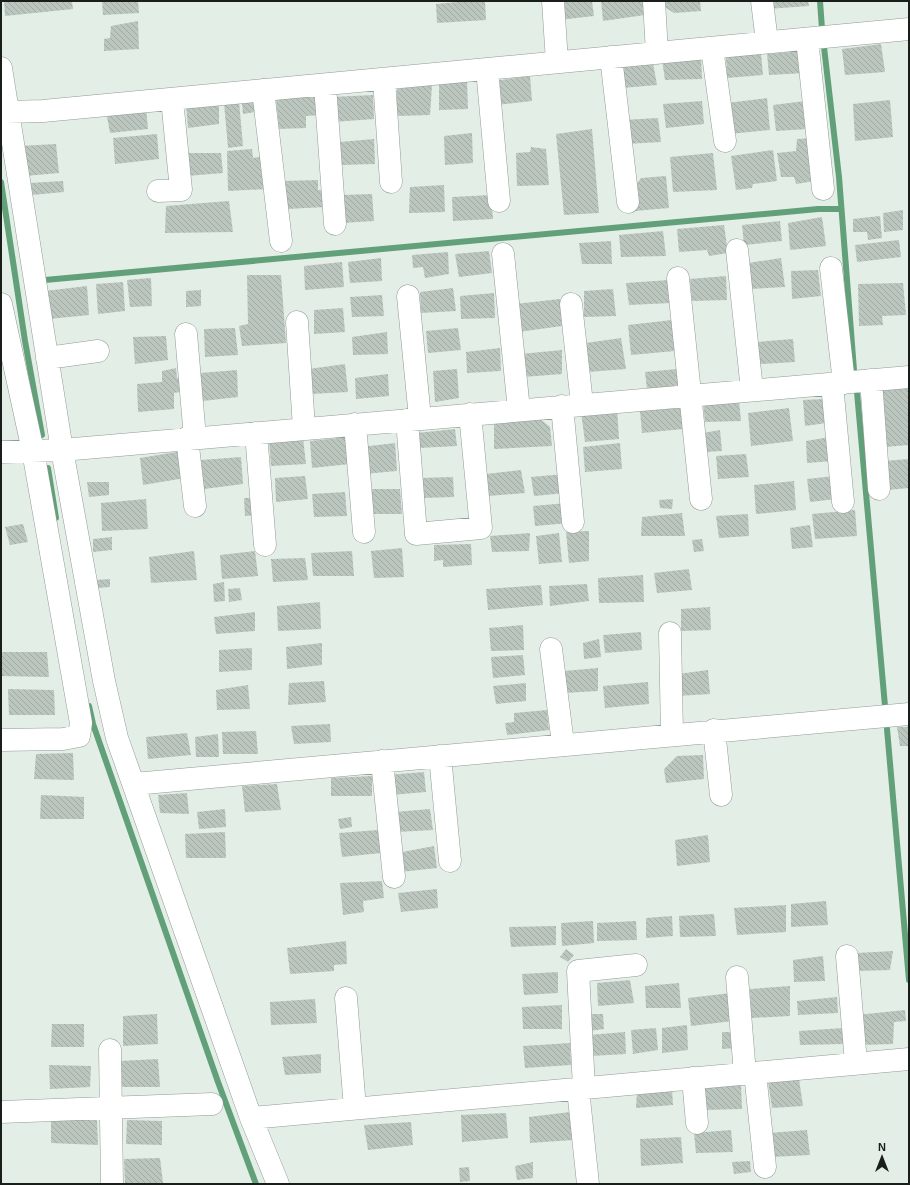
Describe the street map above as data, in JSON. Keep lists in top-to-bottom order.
{
  "north": "top"
}
